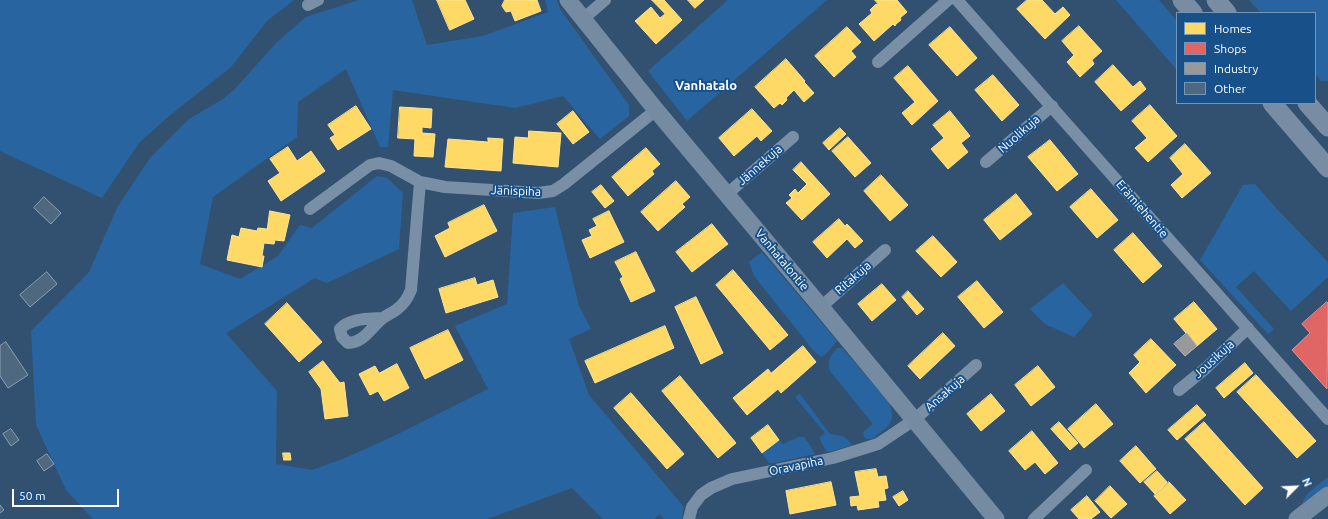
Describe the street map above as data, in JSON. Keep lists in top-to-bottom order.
{
  "streets": {
    "street": [
      "Nuolikuja",
      "Jännekuja",
      "Jänispiha",
      "Erämiehentie",
      "Vanhatalontie",
      "Ritakuja",
      "Jousikuja",
      "Ansakuja",
      "Oravapiha"
    ]
  },
  "crossings": [
    ["Nuolikuja", "Erämiehentie"],
    ["Jännekuja", "Vanhatalontie"],
    ["Jänispiha", "Vanhatalontie"],
    ["Erämiehentie", "Jousikuja"],
    ["Vanhatalontie", "Ritakuja"],
    ["Vanhatalontie", "Ansakuja"],
    ["Vanhatalontie", "Oravapiha"],
    ["Ansakuja", "Oravapiha"]
  ],
  "districts": ["Vanhatalo"],
  "legend": [
    "Homes",
    "Shops",
    "Industry",
    "Other"
  ],
  "scale_bar": "50 m",
  "north": "top right"
}
